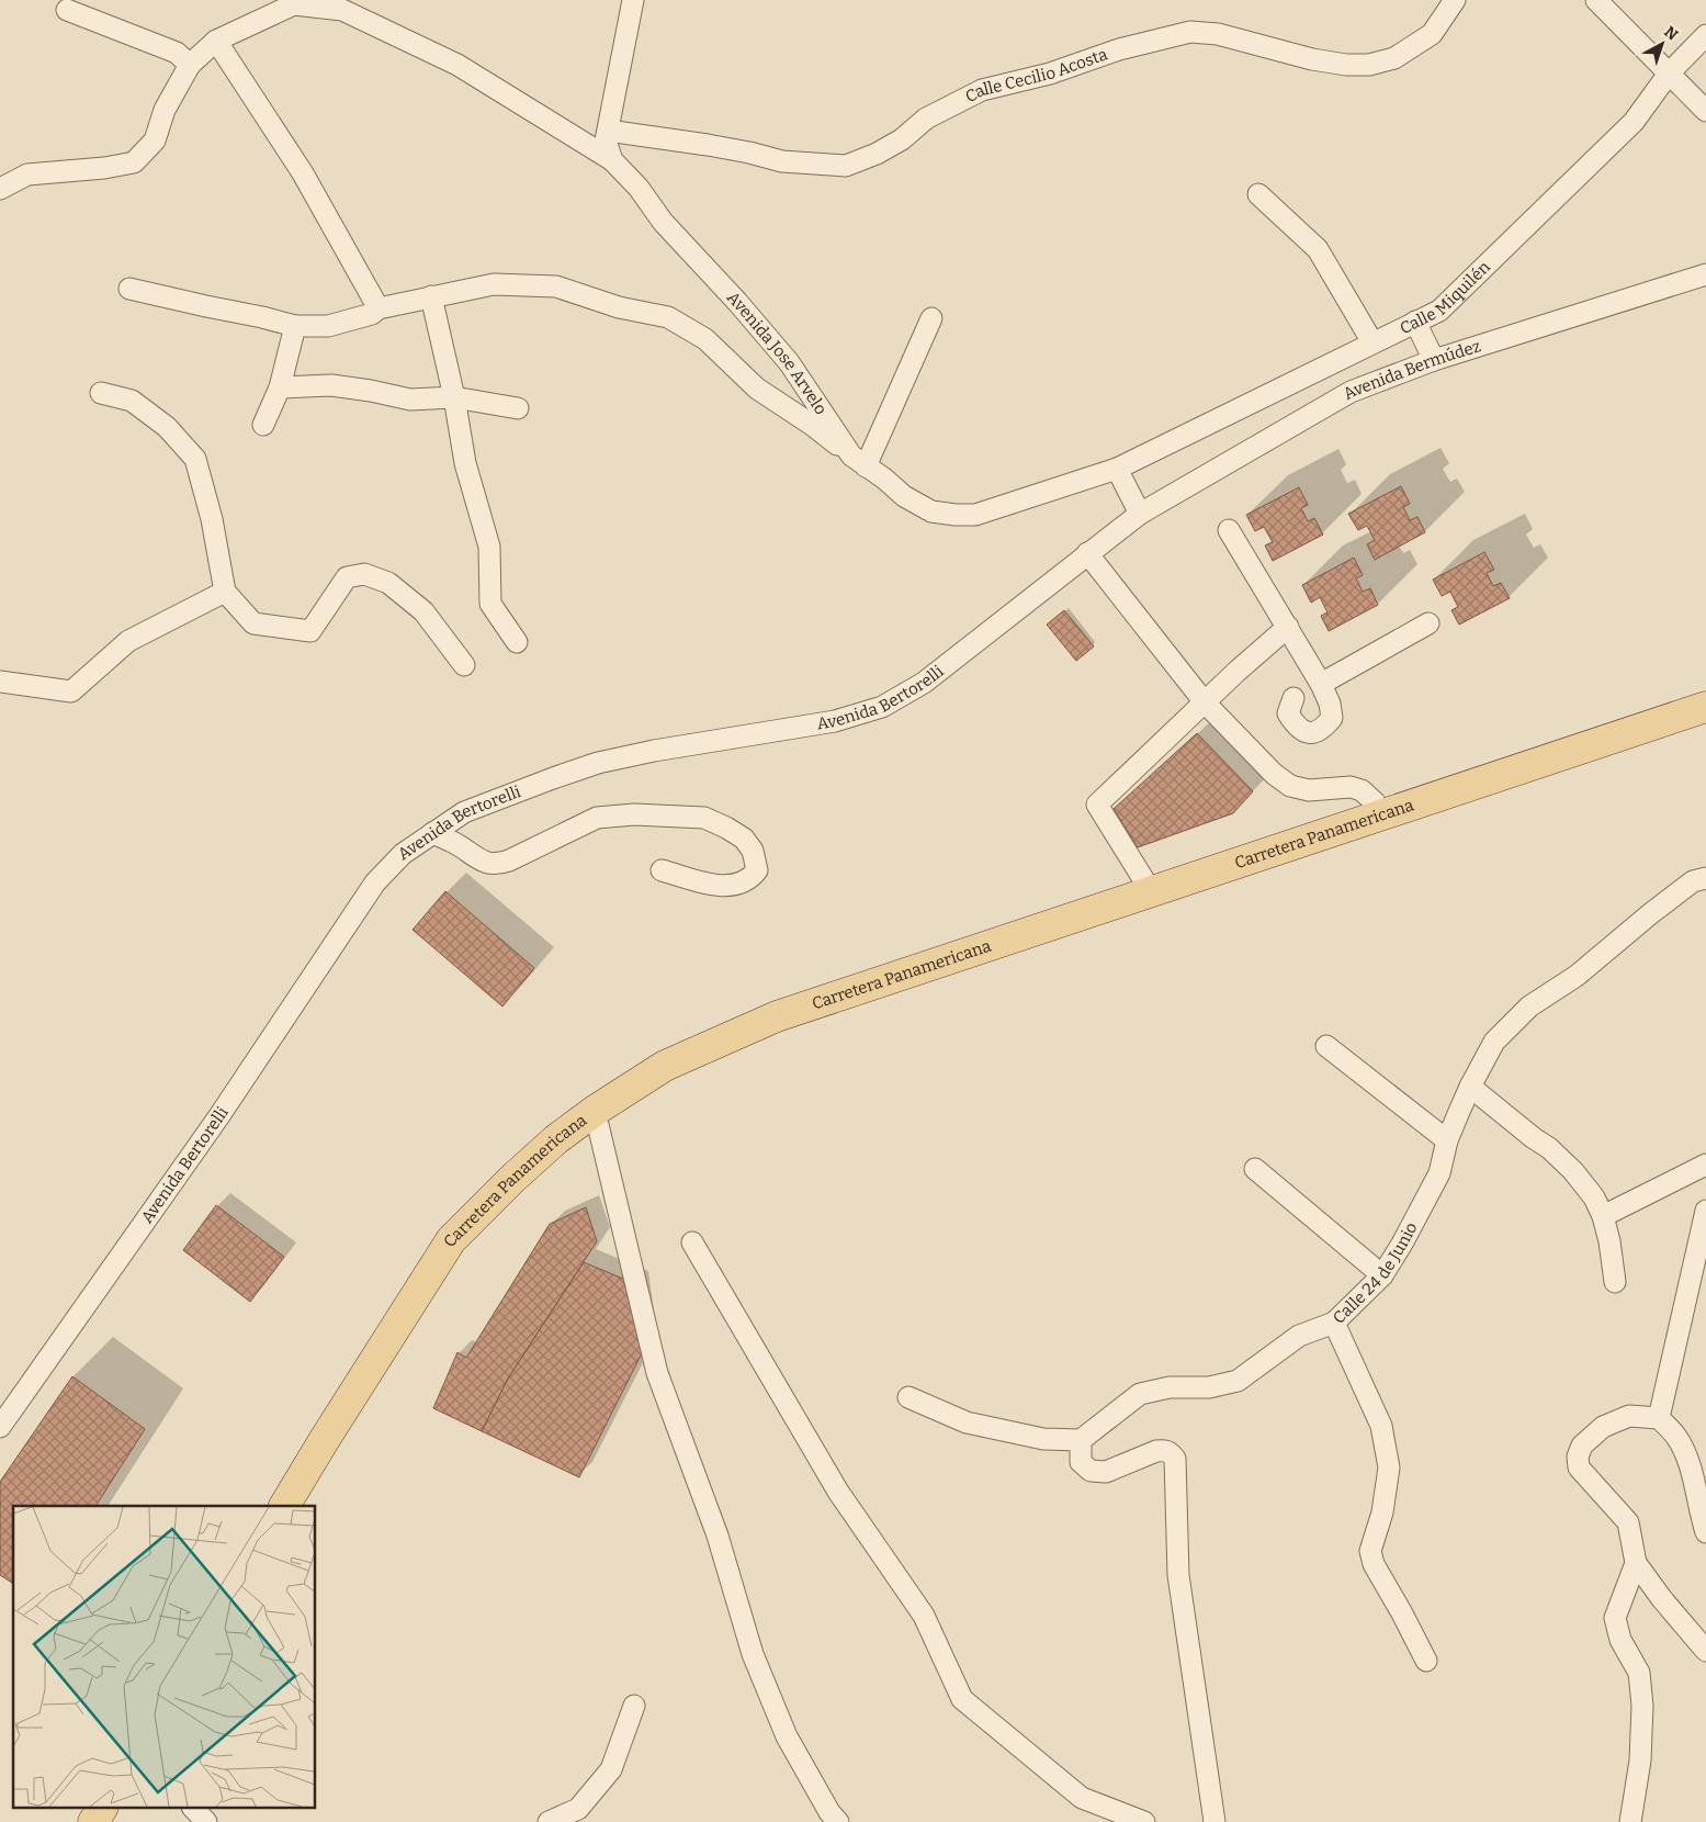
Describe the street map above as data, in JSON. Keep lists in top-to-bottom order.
{
  "streets": {
    "main road": ["Carretera Panamericana"],
    "street": [
      "Calle Cecilio Acosta",
      "Calle Miquilén",
      "Avenida Jose Arvelo",
      "Avenida Bermúdez",
      "Avenida Bertorelli",
      "Calle 24 de Junio"
    ]
  },
  "crossings": [
    ["Calle Miquilén", "Avenida Jose Arvelo"],
    ["Avenida Bermúdez", "Avenida Bertorelli"]
  ],
  "north": "top right"
}
